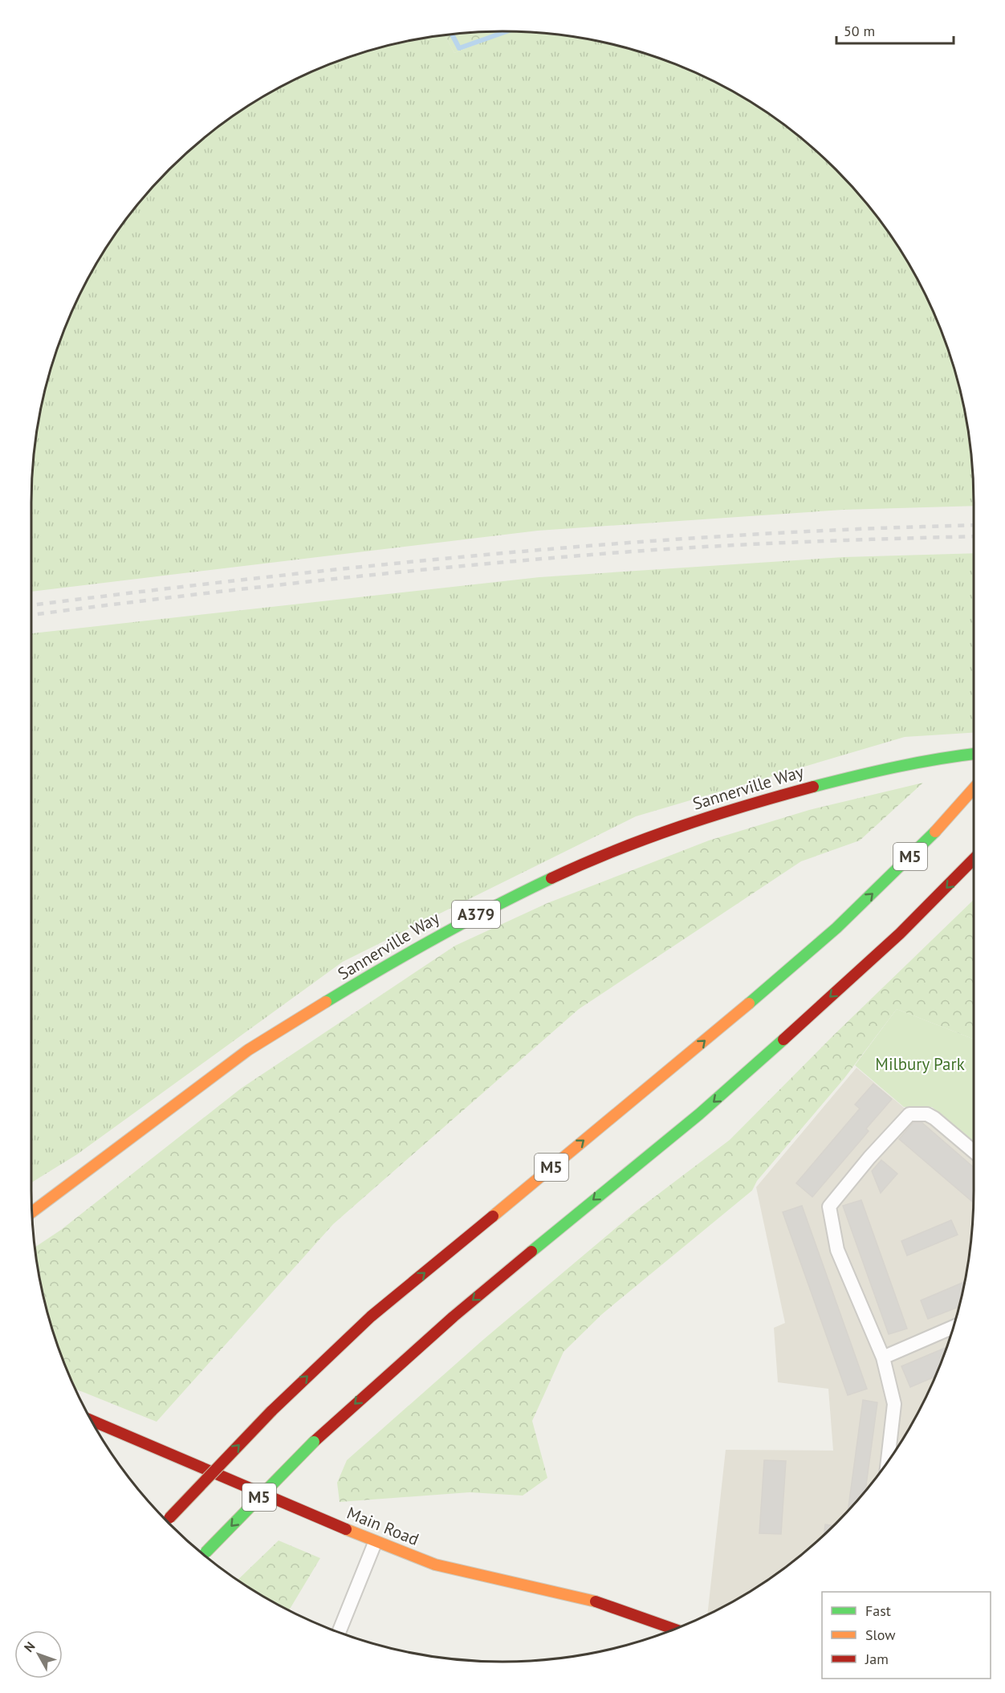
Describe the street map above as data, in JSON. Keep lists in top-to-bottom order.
{
  "streets": {
    "main road": [
      "Sannerville Way",
      "M5",
      "A379",
      "Main Road"
    ]
  },
  "parks": ["Milbury Park"],
  "legend": ["Fast", "Slow", "Jam"],
  "scale_bar": "50 m",
  "north": "top left"
}
